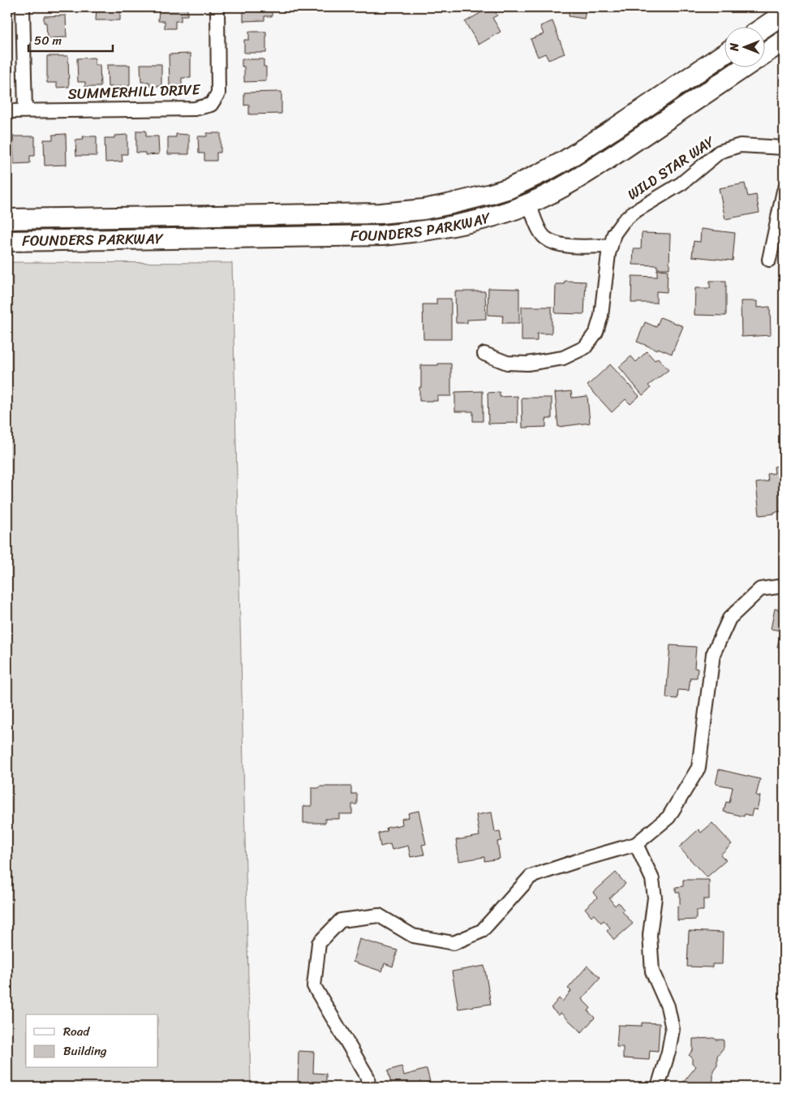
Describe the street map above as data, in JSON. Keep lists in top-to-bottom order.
{
  "streets": {
    "highway": ["FOUNDERS PARKWAY"],
    "street": ["SUMMERHILL DRIVE", "WILD STAR WAY"]
  },
  "legend": ["Road", "Building"],
  "scale_bar": "50 m",
  "north": "left"
}
